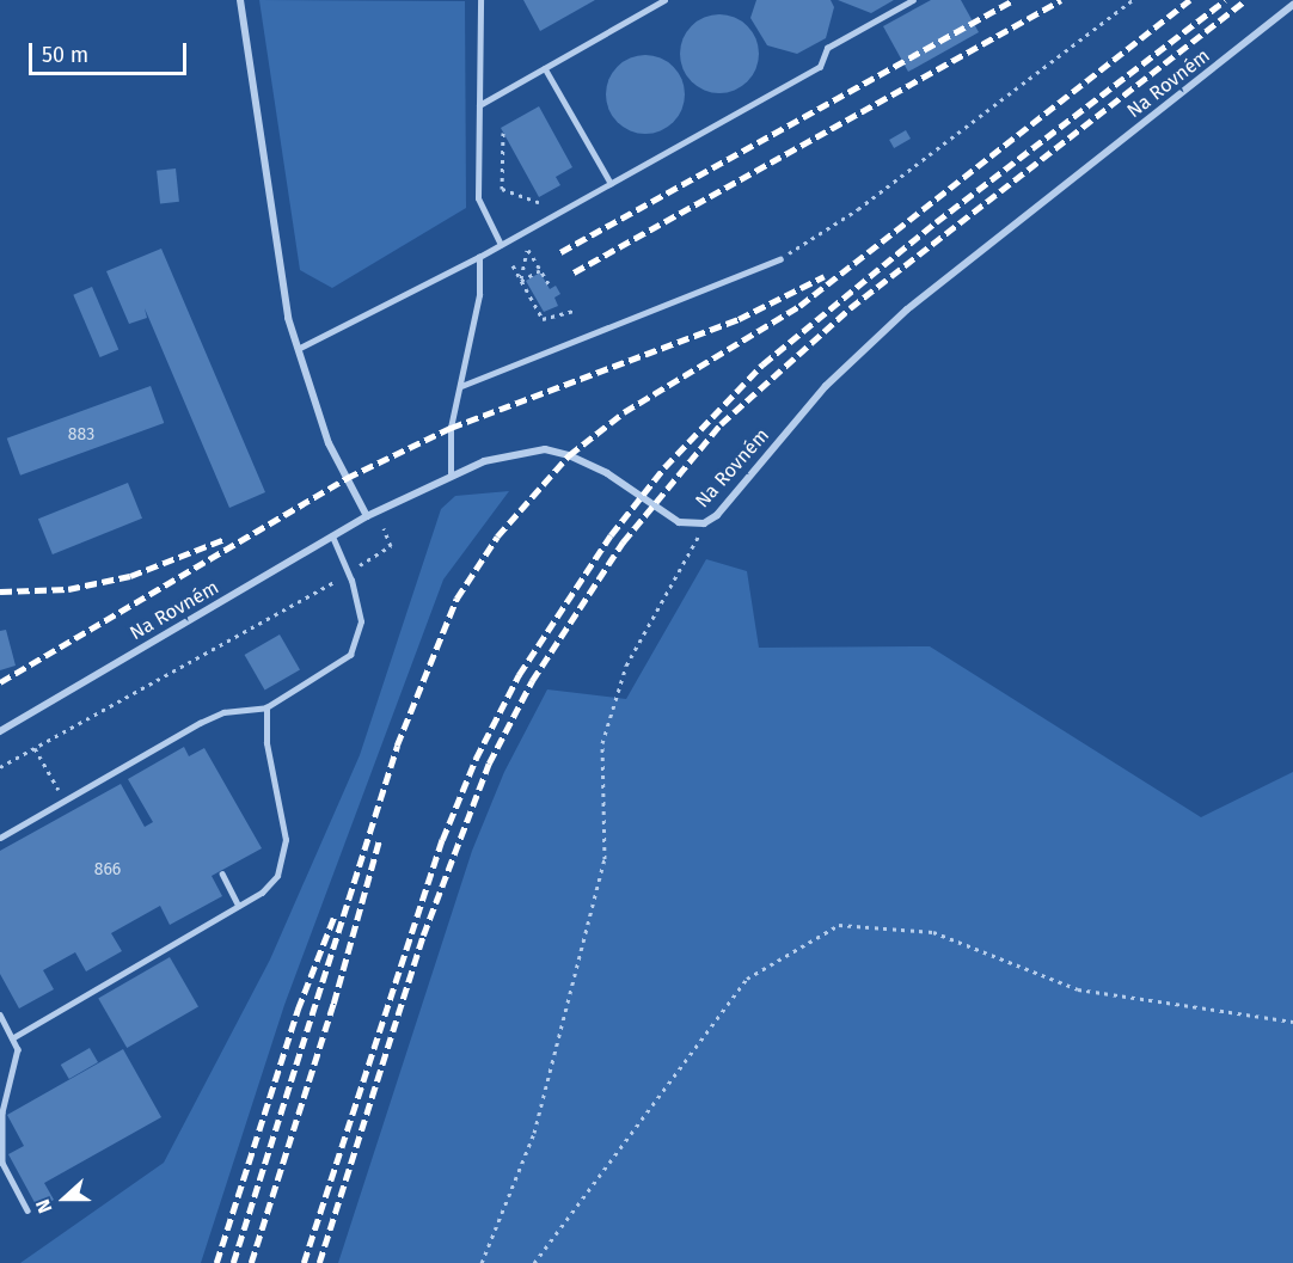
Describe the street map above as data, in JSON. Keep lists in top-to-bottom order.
{
  "streets": {
    "street": ["Na Rovném"]
  },
  "house_numbers": ["883", "866"],
  "scale_bar": "50 m",
  "north": "left"
}
